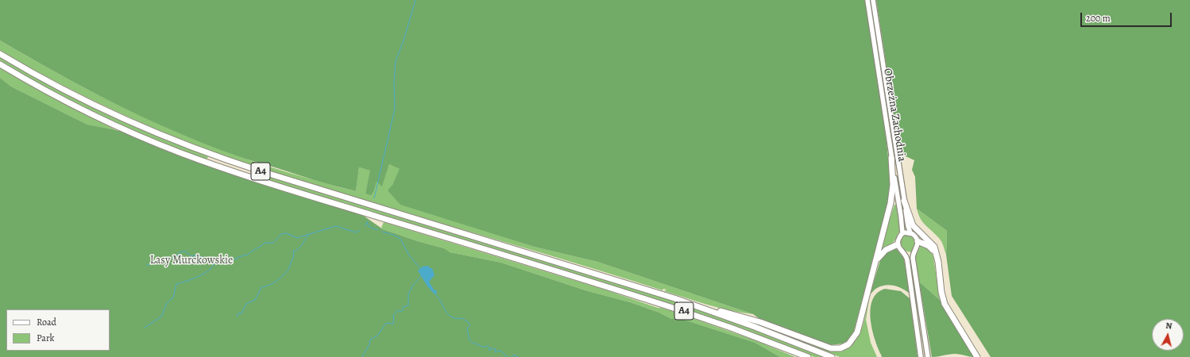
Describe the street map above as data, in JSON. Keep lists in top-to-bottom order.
{
  "streets": {
    "highway": ["A4"],
    "street": ["Obrzeżna Zachodnia"]
  },
  "parks": ["Lasy Murckowskie"],
  "legend": ["Road", "Park"],
  "scale_bar": "200 m",
  "north": "top"
}
